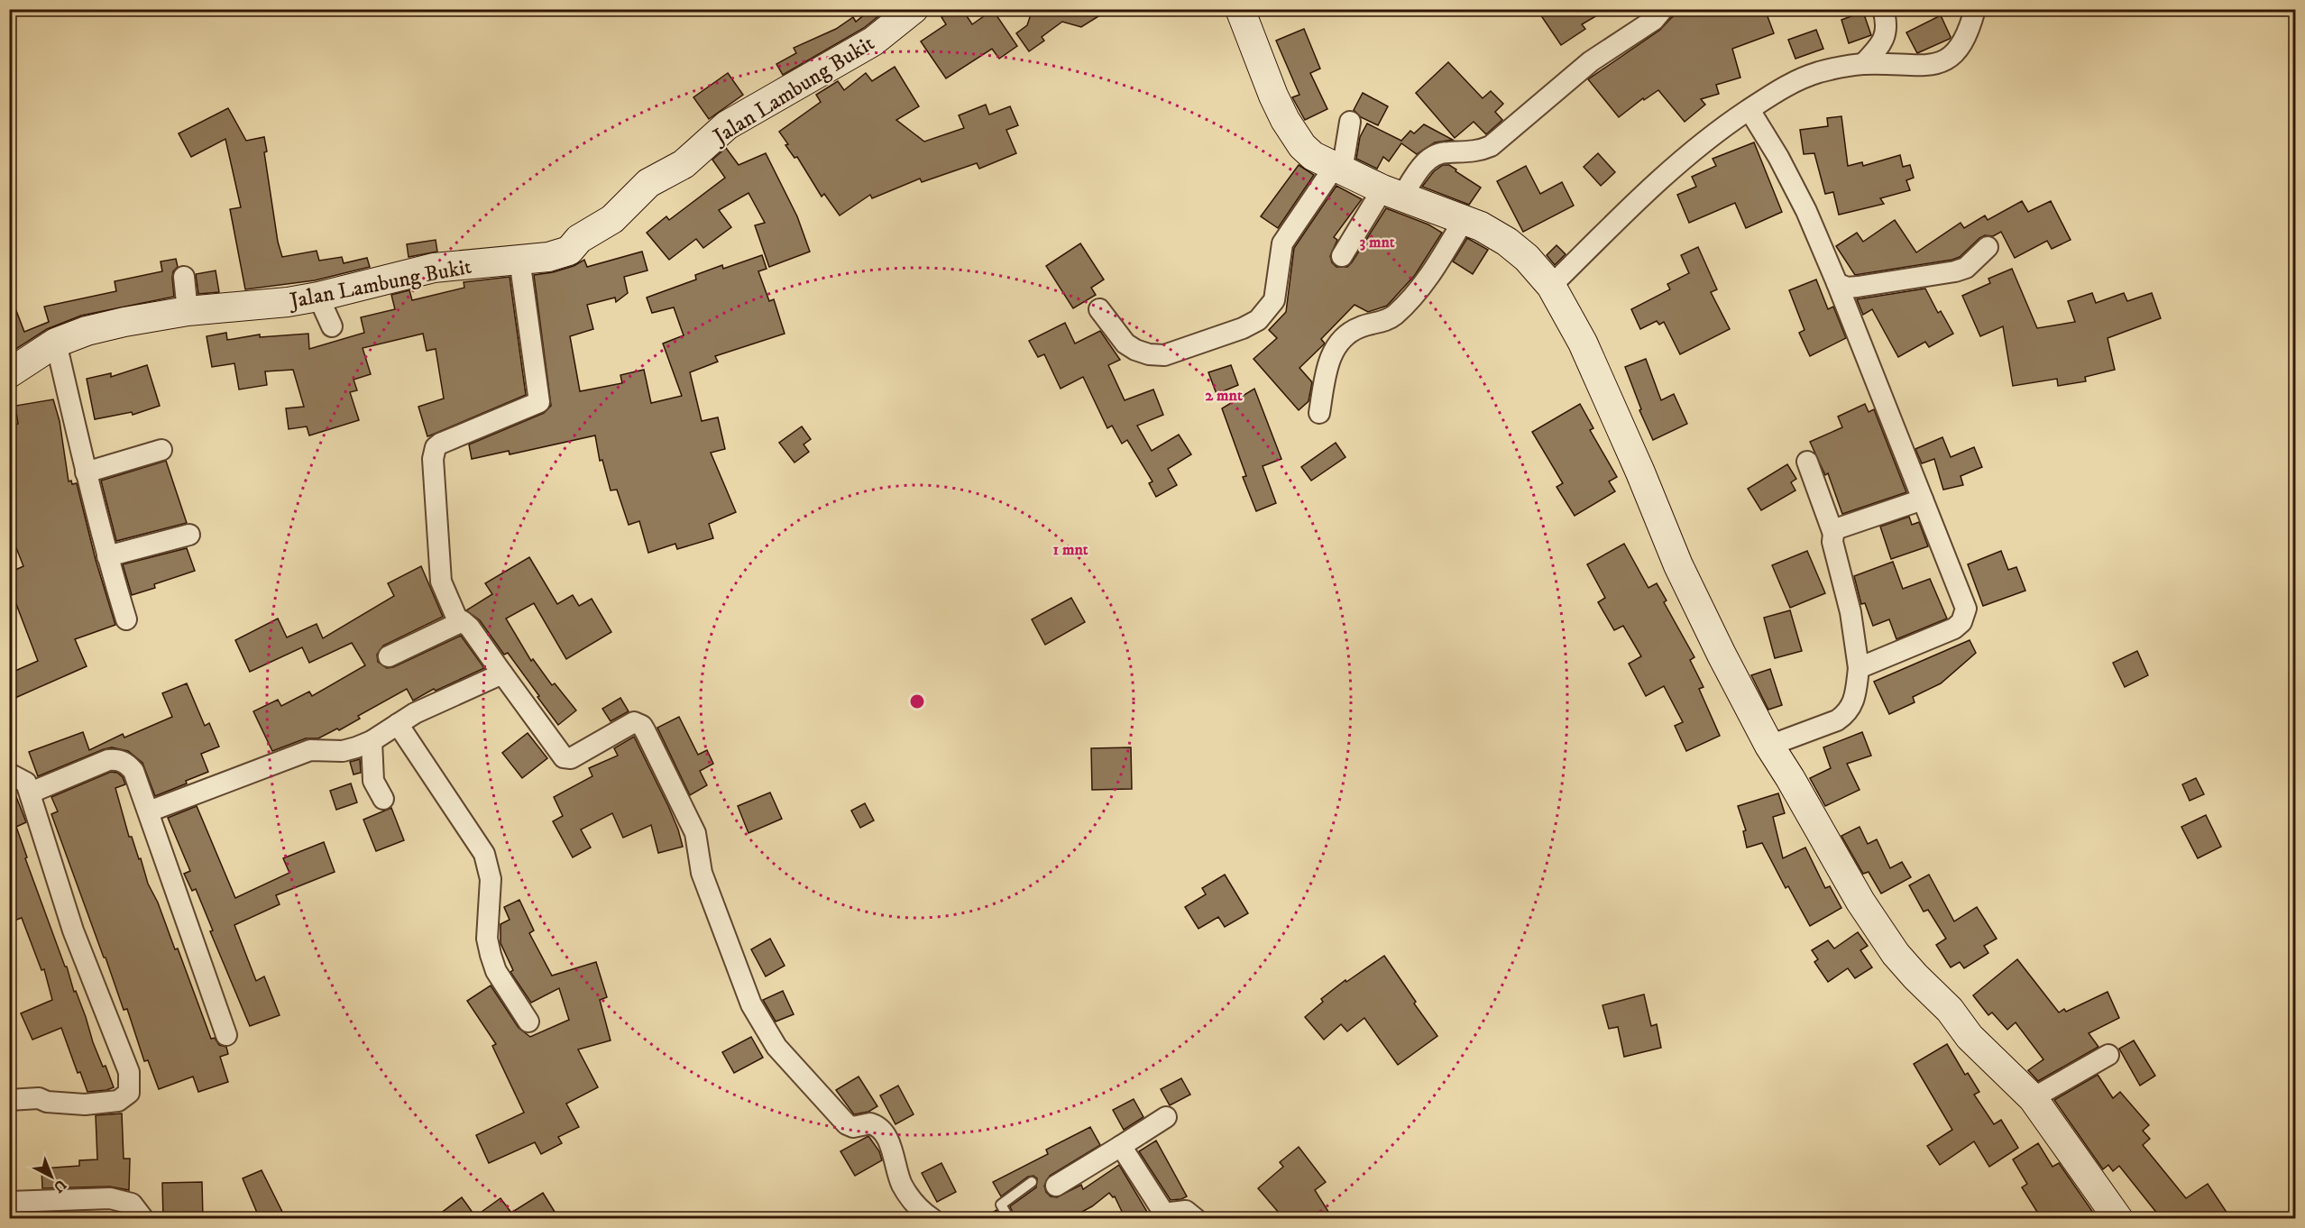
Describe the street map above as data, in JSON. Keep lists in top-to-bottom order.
{
  "streets": {
    "street": ["Jalan Lambung Bukit"]
  },
  "north": "bottom right",
  "rings": ["3 mnt", "2 mnt", "1 mnt"]
}
